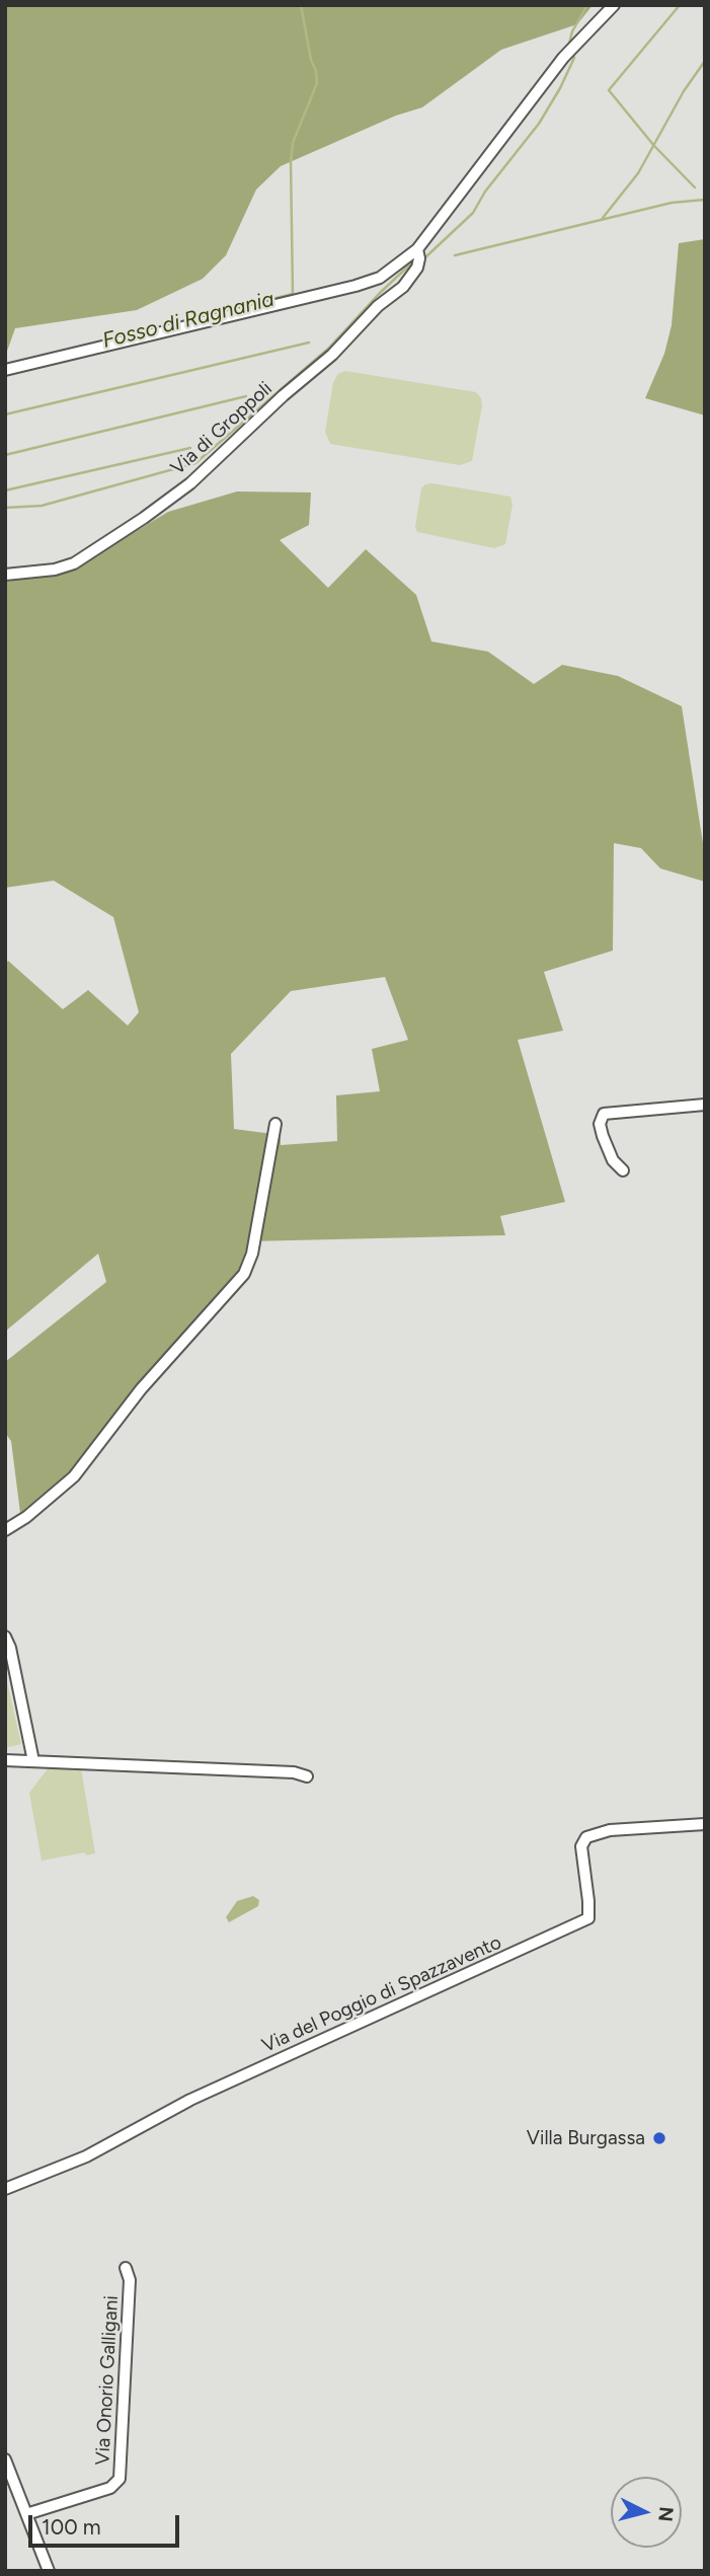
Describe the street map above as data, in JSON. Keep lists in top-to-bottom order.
{
  "streets": {
    "street": ["Via di Groppoli", "Via del Poggio di Spazzavento", "Via Onorio Galligani"]
  },
  "water": ["Fosso di Ragnania"],
  "places": ["Villa Burgassa"],
  "scale_bar": "100 m",
  "north": "right"
}
